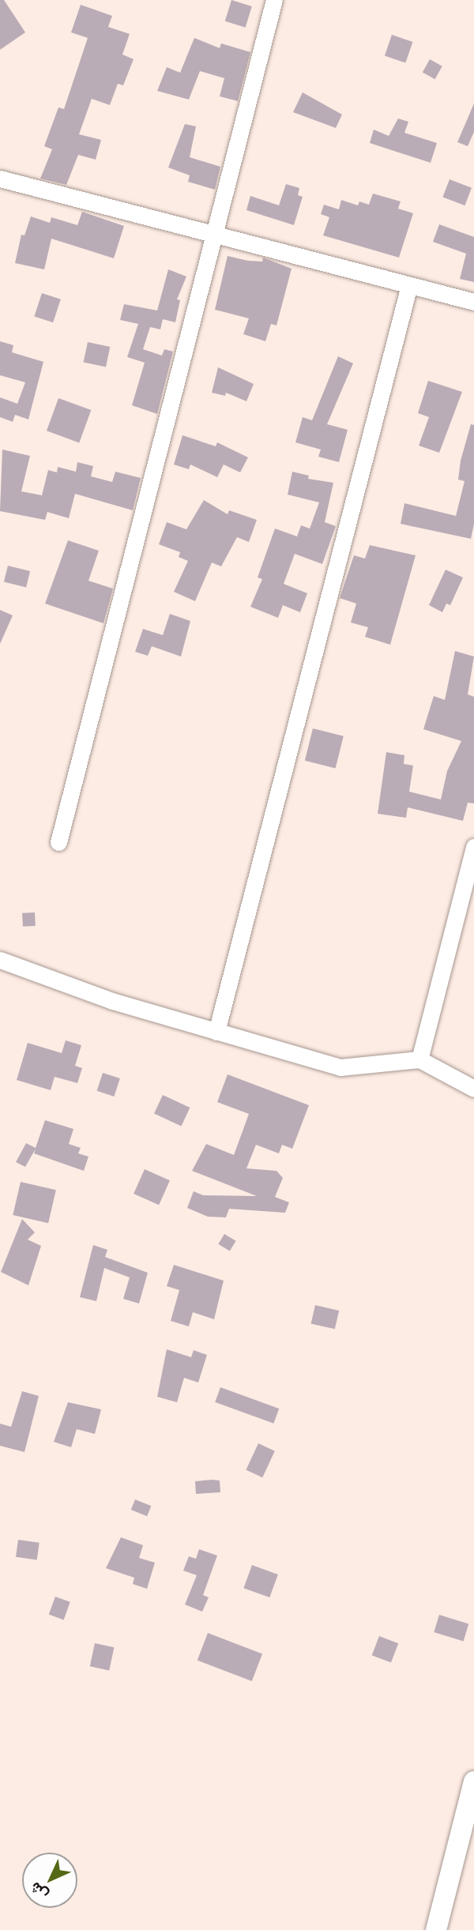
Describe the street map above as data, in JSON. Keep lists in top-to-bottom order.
{
  "north": "bottom left"
}
